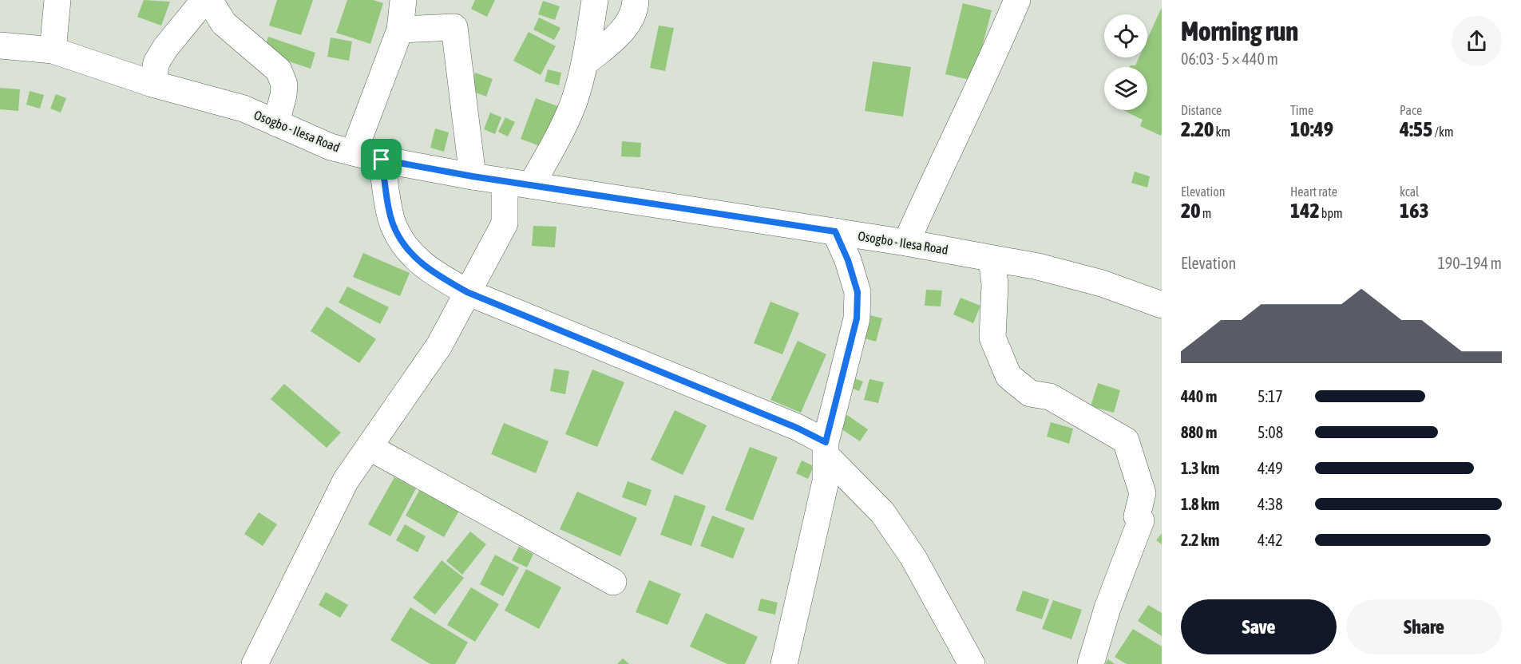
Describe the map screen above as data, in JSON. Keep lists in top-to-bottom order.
{
  "streets": {
    "street": ["Osogbo - Ilesa Road"]
  },
  "page": {
    "heading": ["Morning run", "06:03 · 5 × 440 m"],
    "stats": [
      ["Distance", "2.20 km"],
      ["Time", "10:49"],
      ["Pace", "4:55 /km"],
      ["Elevation", "20 m"],
      ["Heart rate", "142 bpm"],
      ["kcal", "163"]
    ],
    "chart": ["Elevation", "190–194 m"],
    "list": [
      {
        "name": "440 m",
        "note": "5:17"
      },
      {
        "name": "880 m",
        "note": "5:08"
      },
      {
        "name": "1.3 km",
        "note": "4:49"
      },
      {
        "name": "1.8 km",
        "note": "4:38"
      },
      {
        "name": "2.2 km",
        "note": "4:42"
      }
    ],
    "buttons": ["Save", "Share"]
  }
}
